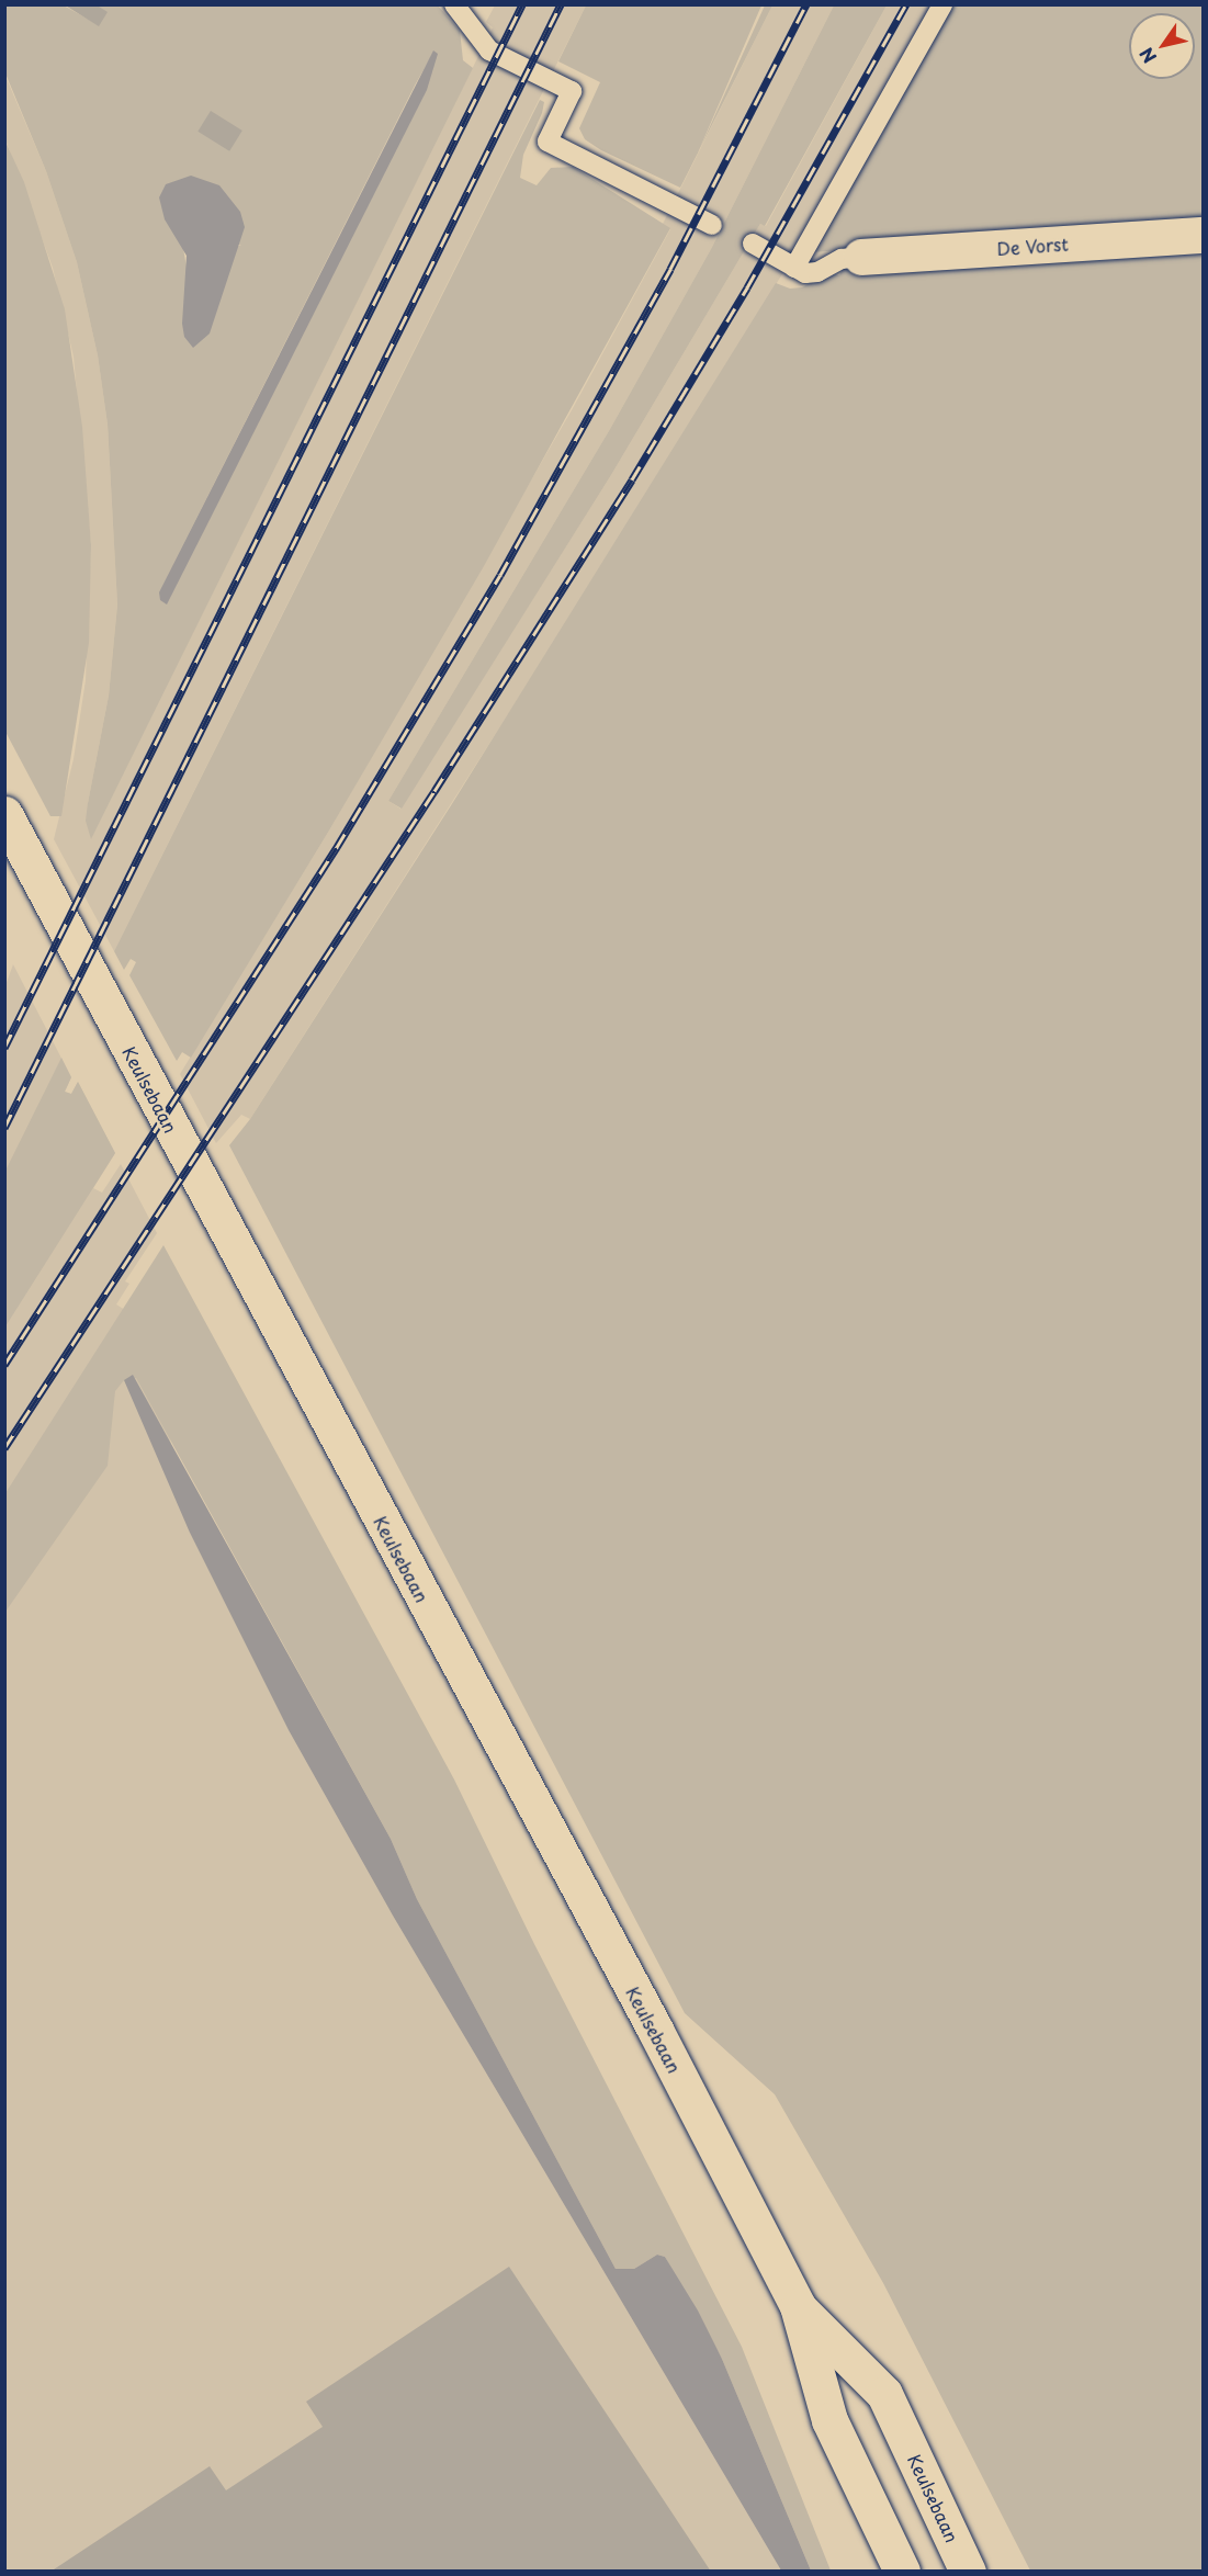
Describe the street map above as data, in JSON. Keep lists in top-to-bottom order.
{
  "streets": {
    "main road": ["De Vorst", "Keulsebaan"]
  },
  "north": "bottom left"
}
